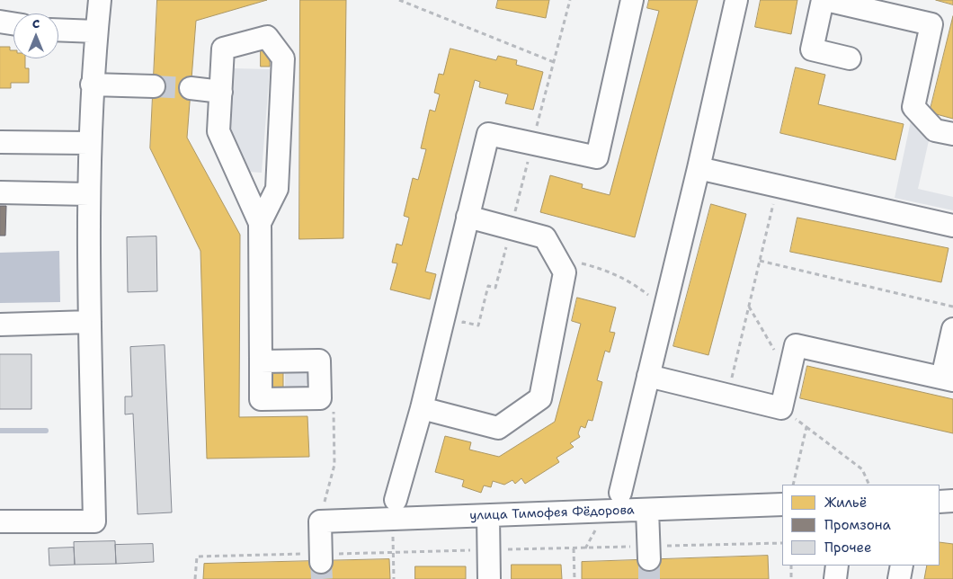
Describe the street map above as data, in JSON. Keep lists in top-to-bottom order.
{
  "streets": {
    "street": ["улица Тимофея Фёдорова"]
  },
  "legend": ["Жильё", "Промзона", "Прочее"],
  "north": "top"
}
